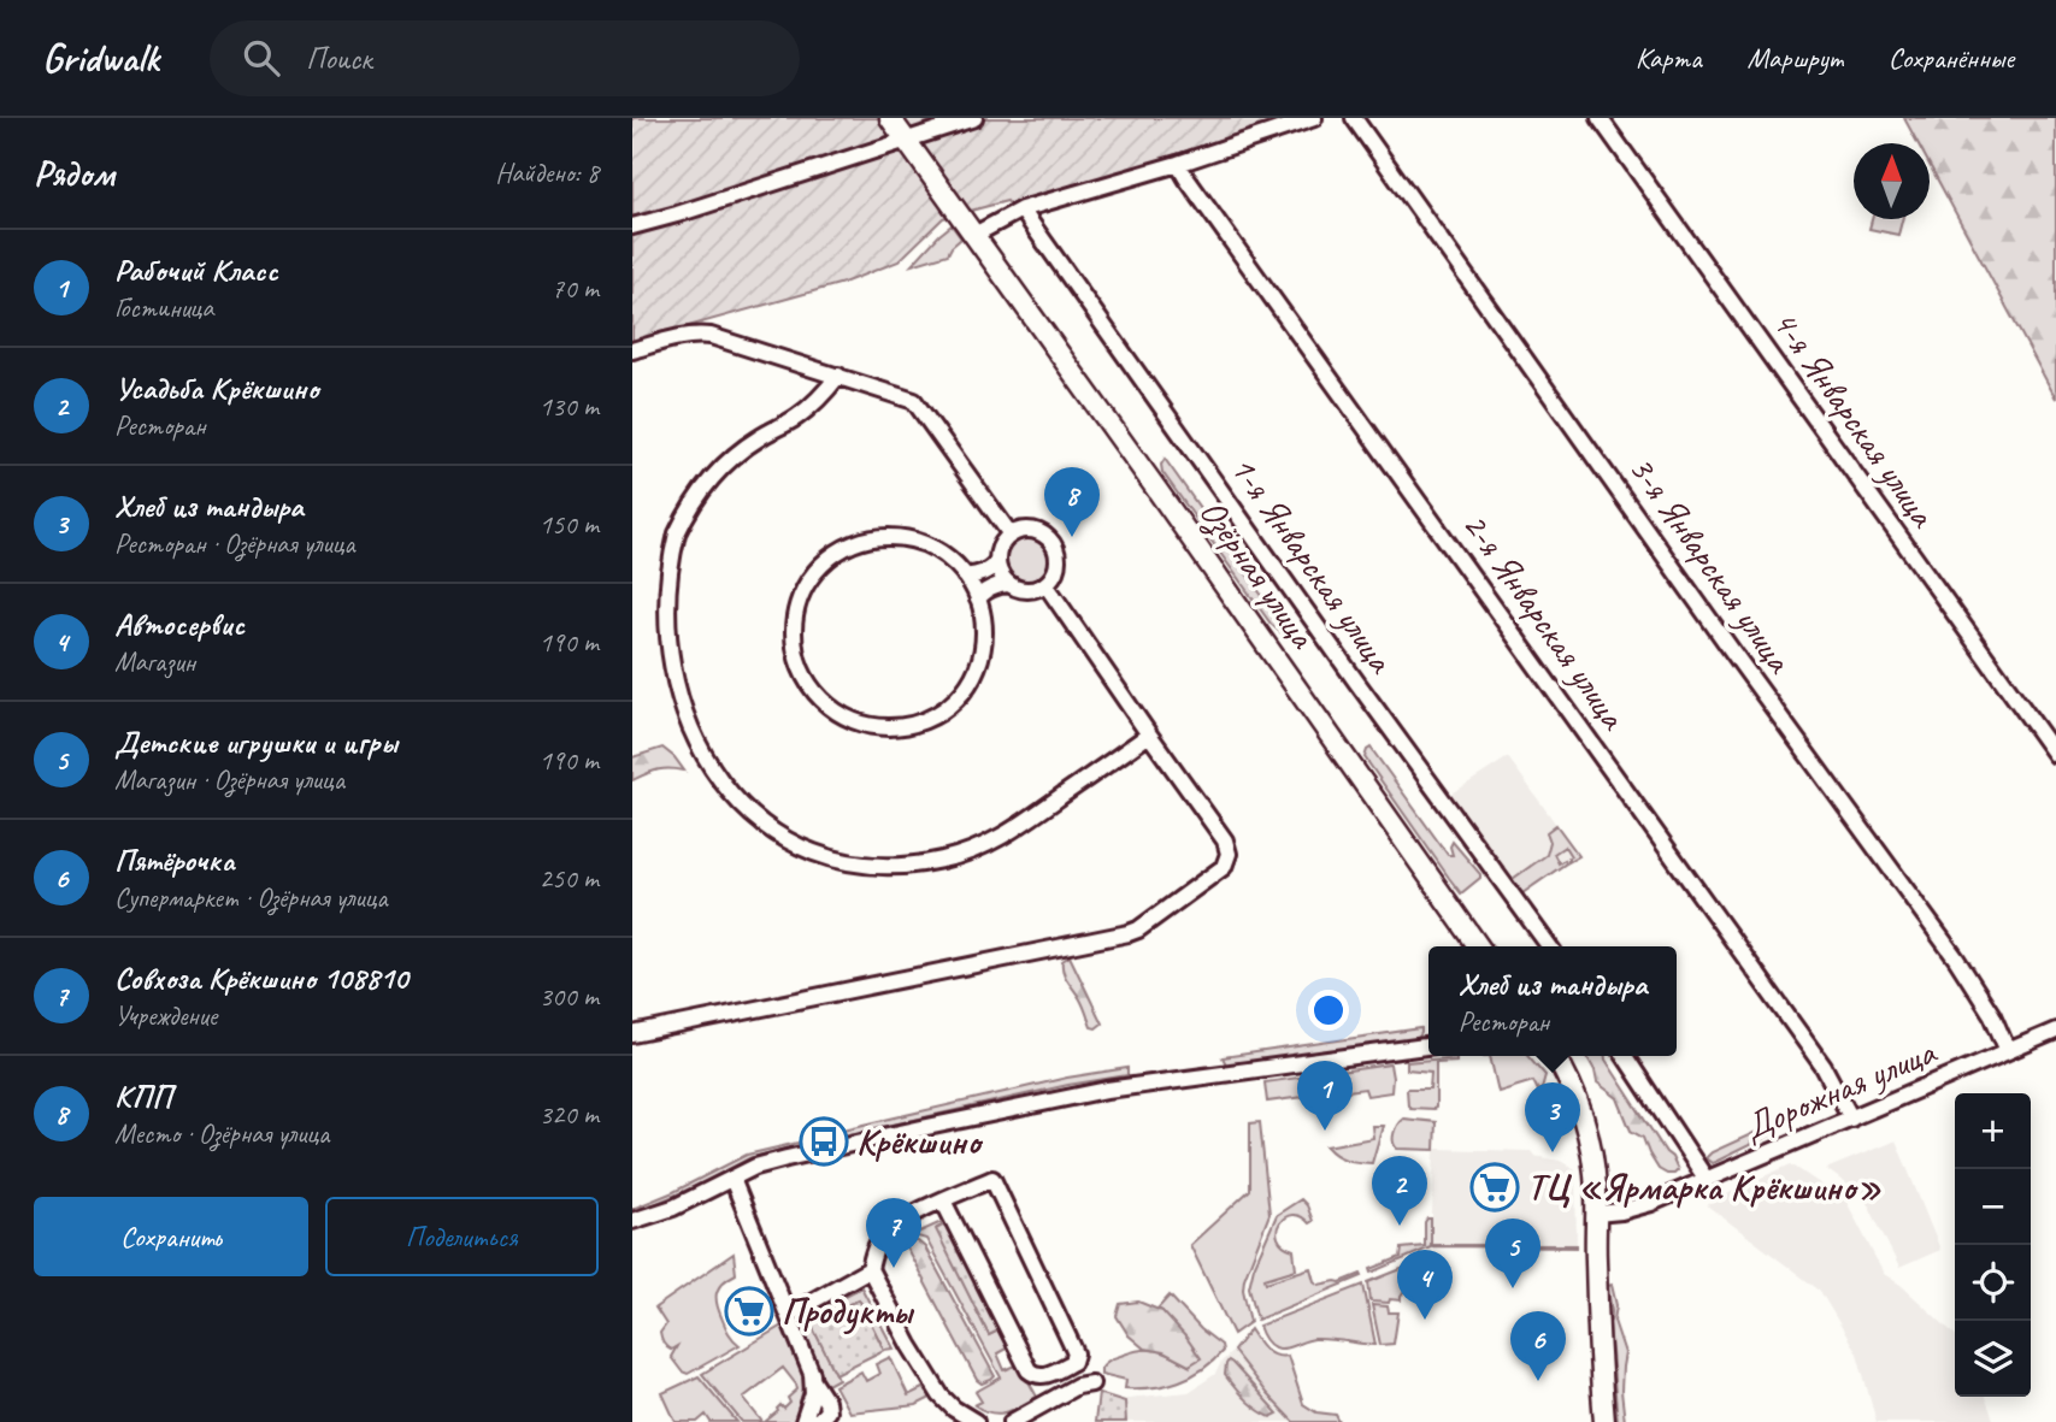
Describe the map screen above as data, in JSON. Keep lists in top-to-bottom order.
{
  "streets": {
    "main road": ["Озёрная улица"],
    "street": [
      "4-я Январская улица",
      "1-я Январская улица",
      "3-я Январская улица",
      "2-я Январская улица",
      "Дорожная улица"
    ]
  },
  "crossings": [
    ["3-я Январская улица", "Дорожная улица"],
    ["2-я Январская улица", "Дорожная улица"]
  ],
  "places": {
    "bus stop": ["Крёкшино"],
    "supermarket": ["ТЦ «Ярмарка Крёкшино»", "Продукты"]
  },
  "north": "top",
  "page": {
    "header": "Gridwalk",
    "search": "Поиск",
    "nav": ["Карта", "Маршрут", "Сохранённые"],
    "heading": ["Рядом", "Найдено: 8"],
    "list": [
      {
        "mark": "1",
        "name": "Рабочий Класс",
        "note": "Гостиница",
        "value": "70 m"
      },
      {
        "mark": "2",
        "name": "Усадьба Крёкшино",
        "note": "Ресторан",
        "value": "130 m"
      },
      {
        "mark": "3",
        "name": "Хлеб из тандыра",
        "note": "Ресторан · Озёрная улица",
        "value": "150 m"
      },
      {
        "mark": "4",
        "name": "Автосервис",
        "note": "Магазин",
        "value": "190 m"
      },
      {
        "mark": "5",
        "name": "Детские игрушки и игры",
        "note": "Магазин · Озёрная улица",
        "value": "190 m"
      },
      {
        "mark": "6",
        "name": "Пятёрочка",
        "note": "Супермаркет · Озёрная улица",
        "value": "250 m"
      },
      {
        "mark": "7",
        "name": "Совхоза Крёкшино 108810",
        "note": "Учреждение",
        "value": "300 m"
      },
      {
        "mark": "8",
        "name": "КПП",
        "note": "Место · Озёрная улица",
        "value": "320 m"
      }
    ],
    "pins": [
      "8",
      "1",
      "3",
      "2",
      "7",
      "5",
      "4",
      "6"
    ],
    "popup": ["Хлеб из тандыра", "Ресторан"],
    "map_buttons": ["+", "−"],
    "buttons": ["Сохранить", "Поделиться"]
  }
}
